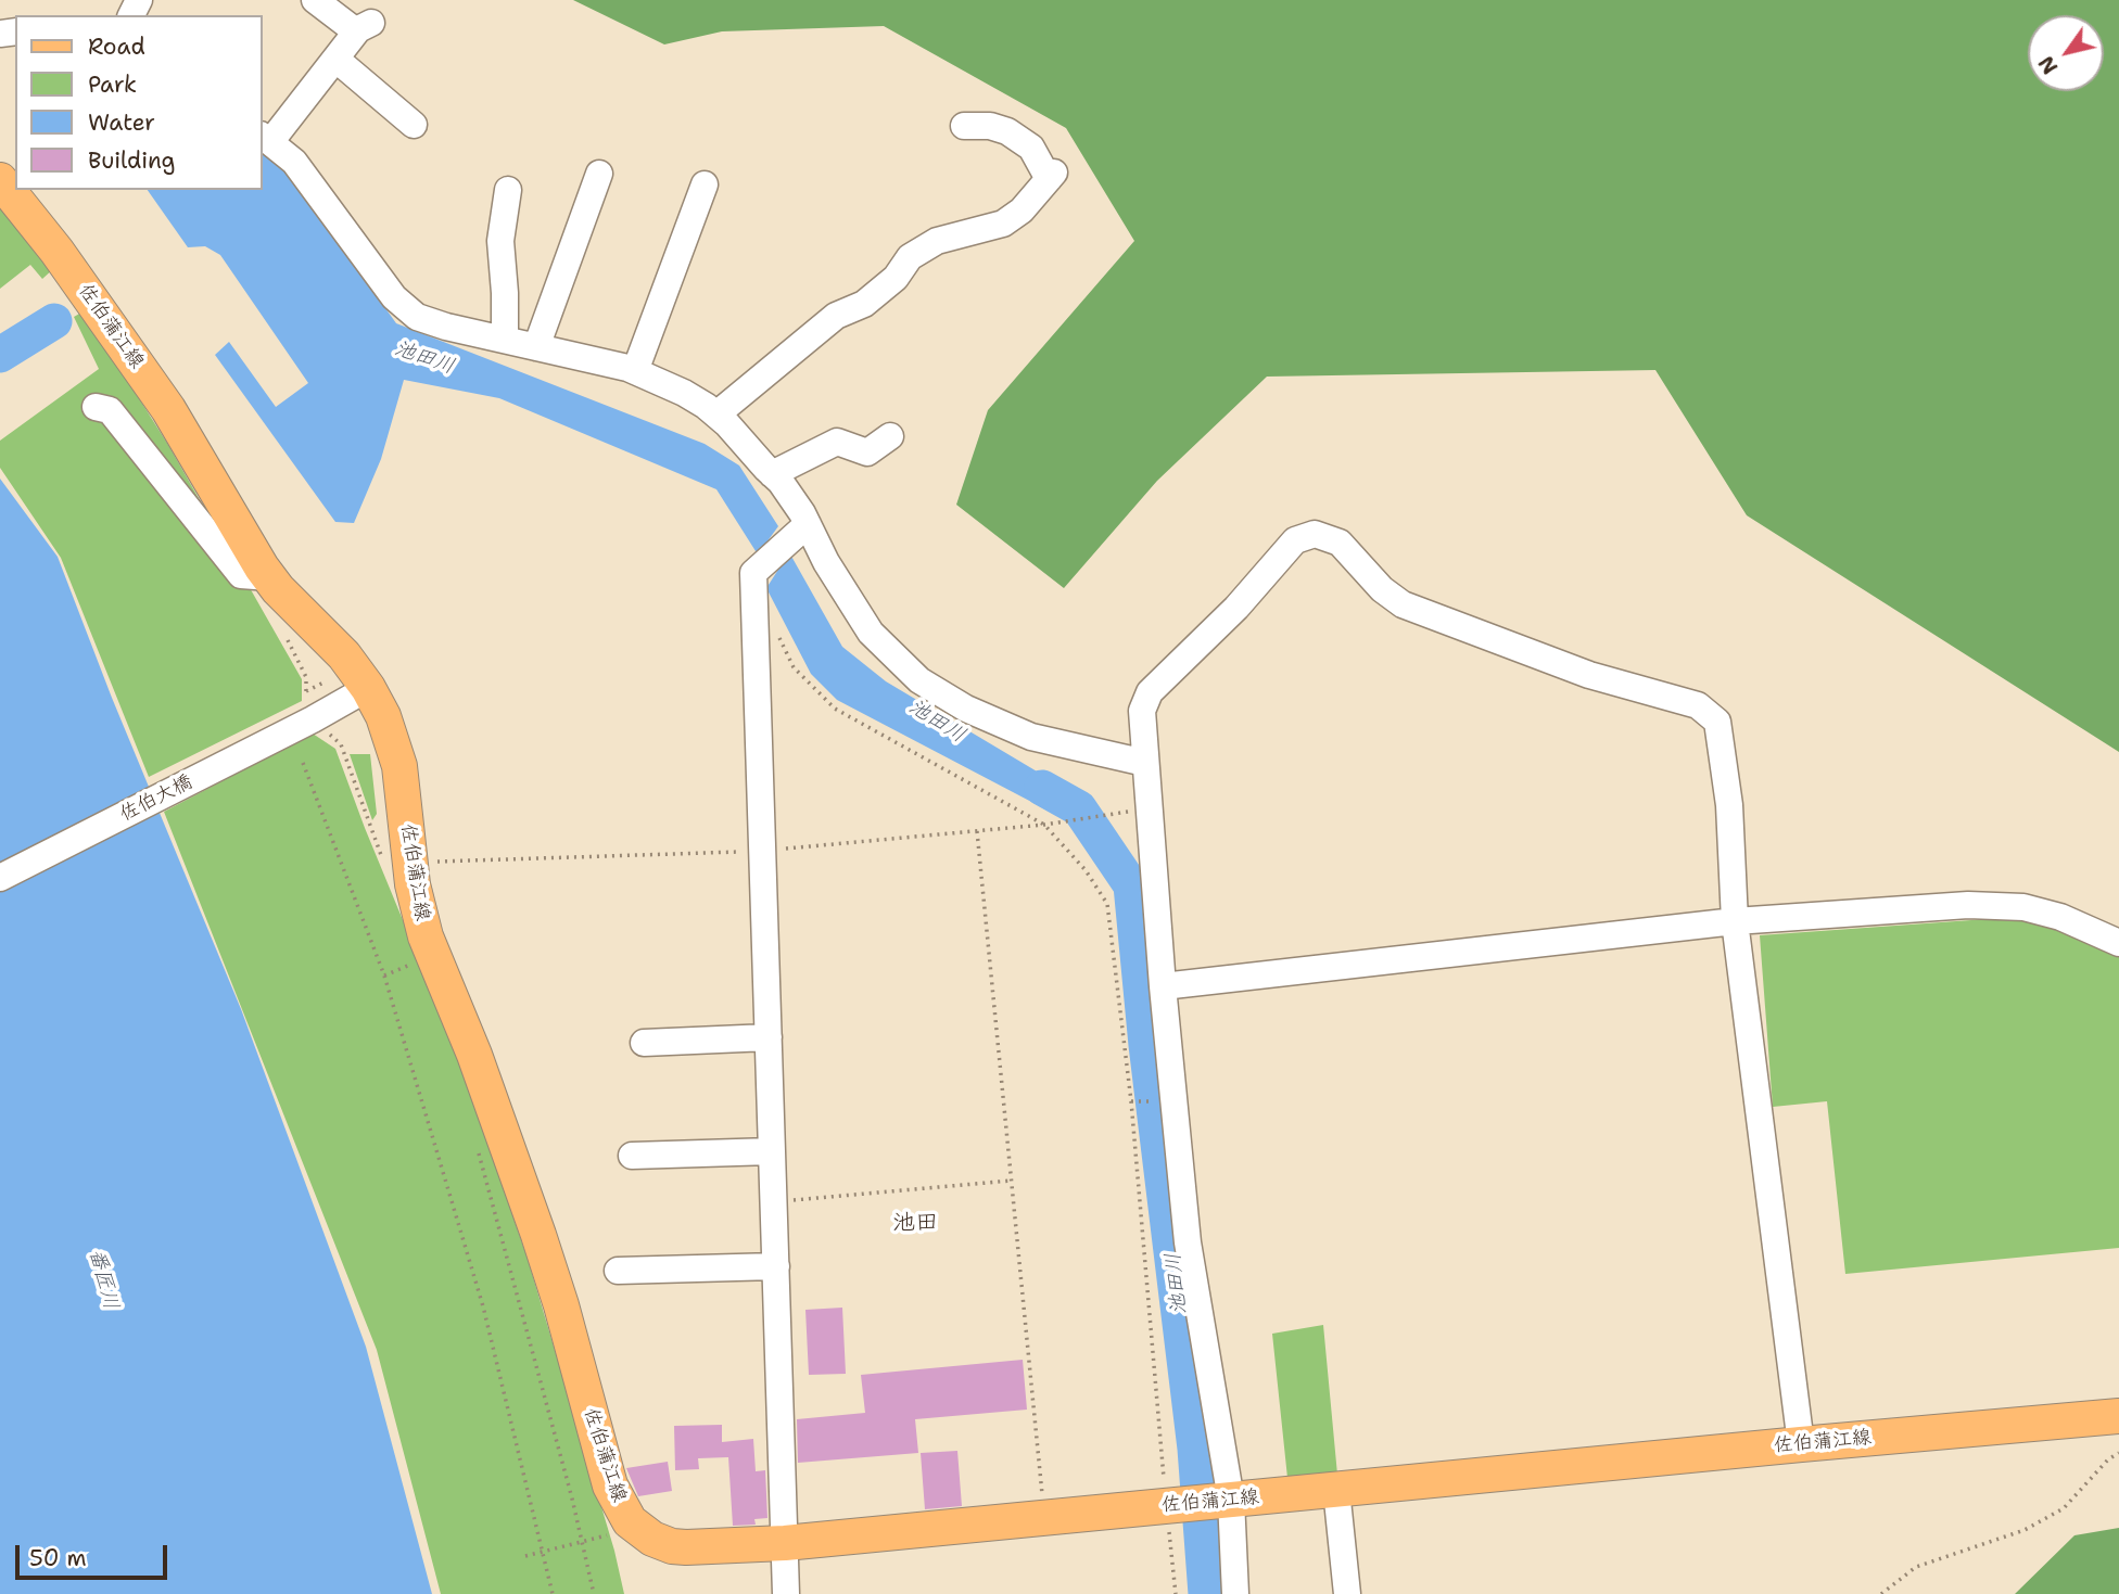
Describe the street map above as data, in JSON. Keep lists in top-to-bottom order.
{
  "streets": {
    "main road": ["佐伯蒲江線"],
    "street": ["佐伯大橋"]
  },
  "crossings": [
    ["佐伯蒲江線", "佐伯大橋"]
  ],
  "districts": ["池田"],
  "water": ["池田川", "番匠川"],
  "legend": [
    "Road",
    "Park",
    "Water",
    "Building"
  ],
  "scale_bar": "50 m",
  "north": "bottom left"
}
